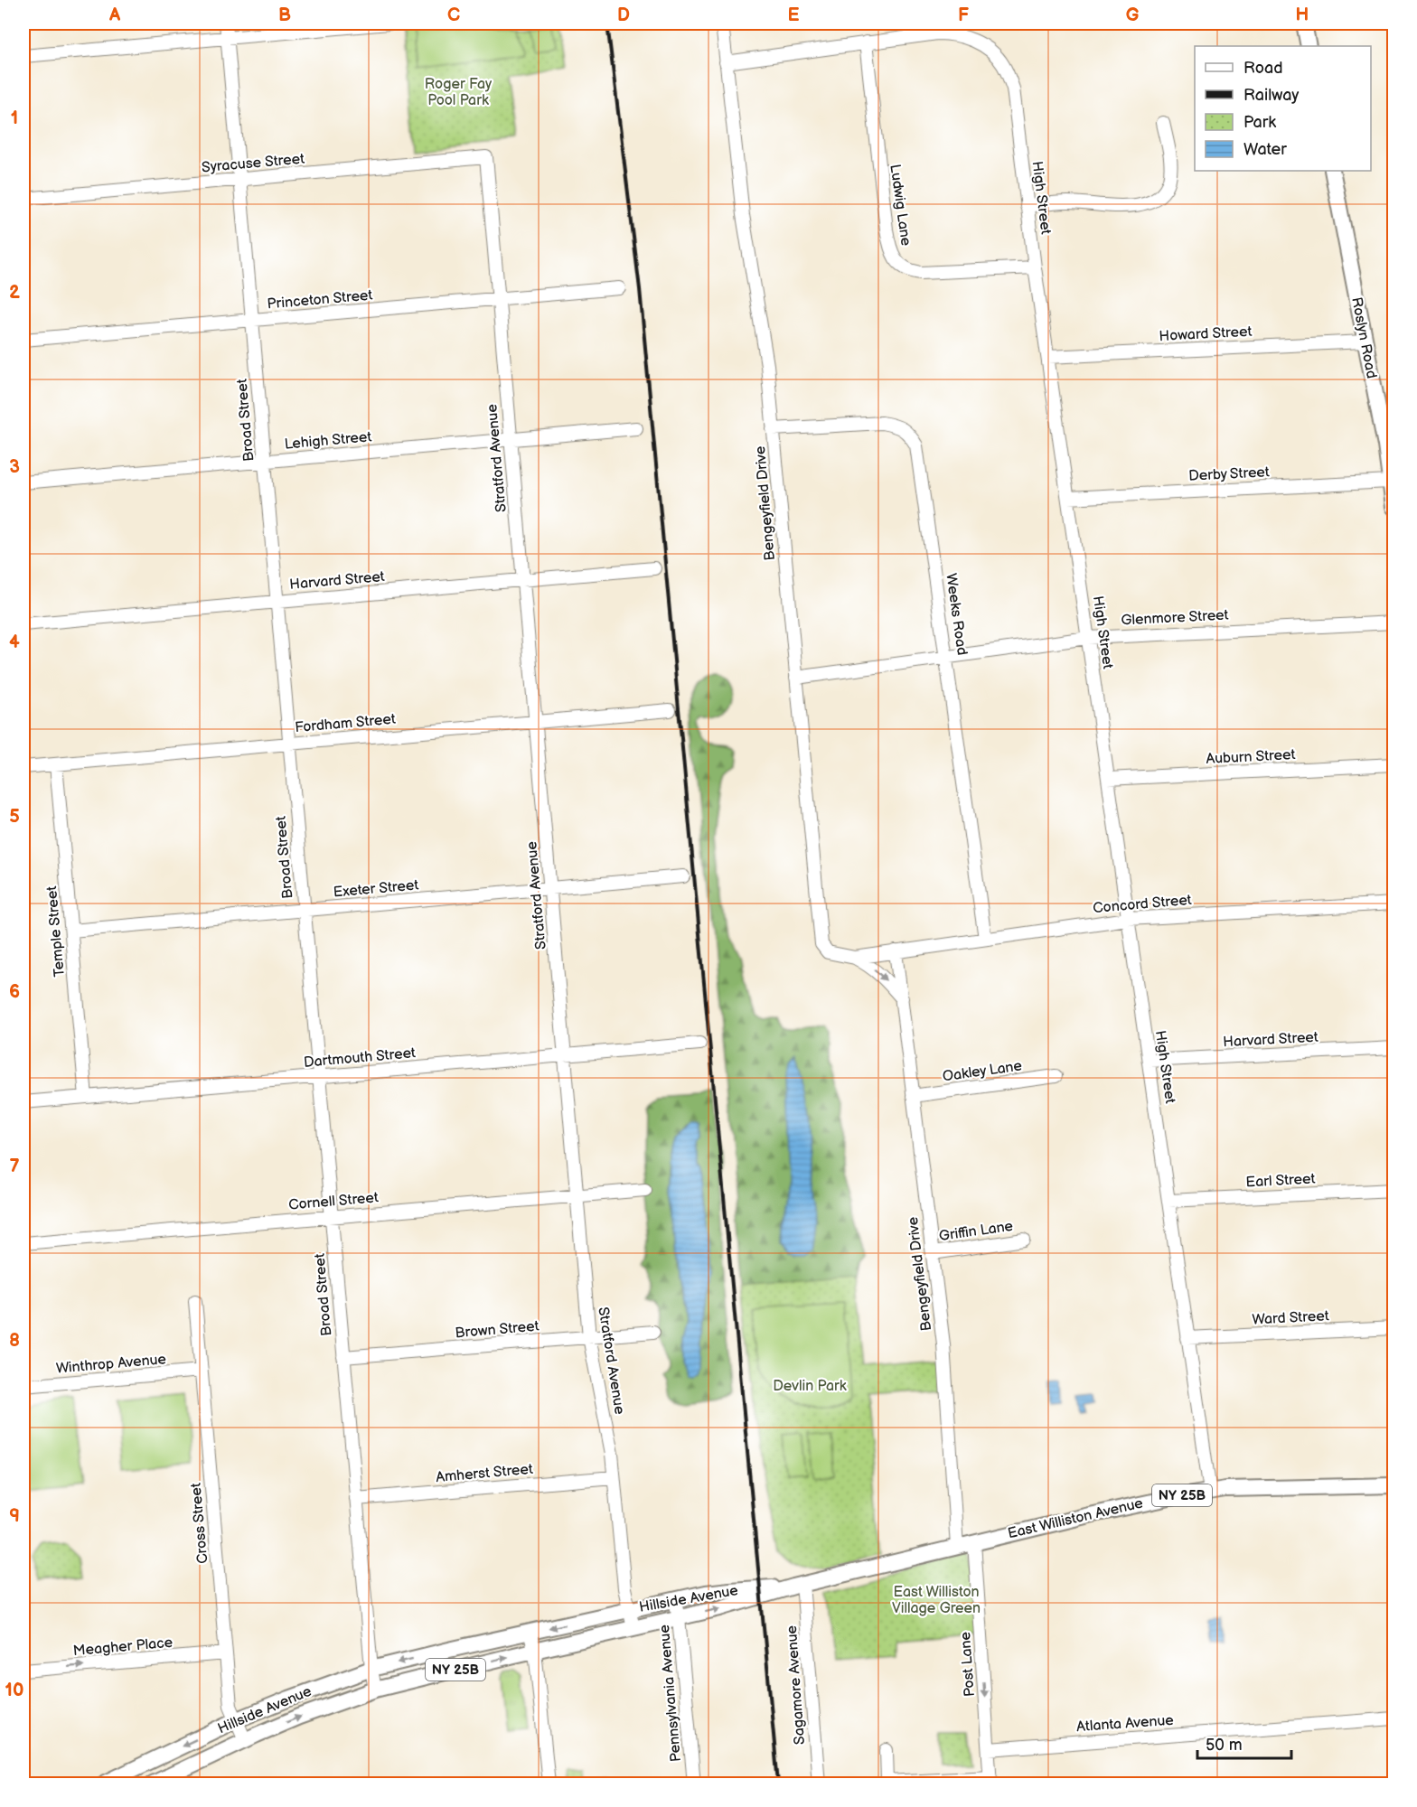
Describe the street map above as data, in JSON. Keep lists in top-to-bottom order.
{
  "streets": {
    "main road": [
      "Roslyn Road",
      "NY 25B",
      "East Williston Avenue",
      "Hillside Avenue"
    ],
    "street": [
      "Syracuse Street",
      "High Street",
      "Ludwig Lane",
      "Princeton Street",
      "Howard Street",
      "Broad Street",
      "Lehigh Street",
      "Stratford Avenue",
      "Derby Street",
      "Bengeyfield Drive",
      "Harvard Street",
      "Weeks Road",
      "Glenmore Street",
      "Fordham Street",
      "Auburn Street",
      "Exeter Street",
      "Concord Street",
      "Temple Street",
      "Dartmouth Street",
      "Oakley Lane",
      "Earl Street",
      "Cornell Street",
      "Griffin Lane",
      "Ward Street",
      "Brown Street",
      "Winthrop Avenue",
      "Amherst Street",
      "Cross Street",
      "Meagher Place",
      "Post Lane",
      "Sagamore Avenue",
      "Pennsylvania Avenue",
      "Atlanta Avenue"
    ]
  },
  "crossings": [
    ["Syracuse Street", "Broad Street"],
    ["Syracuse Street", "Stratford Avenue"],
    ["High Street", "Ludwig Lane"],
    ["High Street", "Howard Street"],
    ["High Street", "Derby Street"],
    ["High Street", "Bengeyfield Drive"],
    ["High Street", "Harvard Street"],
    ["High Street", "Glenmore Street"],
    ["High Street", "Auburn Street"],
    ["High Street", "Concord Street"],
    ["High Street", "Earl Street"],
    ["High Street", "Ward Street"],
    ["High Street", "East Williston Avenue"],
    ["Princeton Street", "Broad Street"],
    ["Princeton Street", "Stratford Avenue"],
    ["Howard Street", "Roslyn Road"],
    ["Roslyn Road", "Derby Street"],
    ["Broad Street", "Lehigh Street"],
    ["Broad Street", "Harvard Street"],
    ["Broad Street", "Fordham Street"],
    ["Broad Street", "Exeter Street"],
    ["Broad Street", "Dartmouth Street"],
    ["Broad Street", "Cornell Street"],
    ["Broad Street", "Brown Street"],
    ["Broad Street", "Amherst Street"],
    ["Broad Street", "Hillside Avenue"],
    ["Lehigh Street", "Stratford Avenue"],
    ["Stratford Avenue", "Harvard Street"],
    ["Stratford Avenue", "Fordham Street"],
    ["Stratford Avenue", "Exeter Street"],
    ["Stratford Avenue", "Dartmouth Street"],
    ["Stratford Avenue", "Cornell Street"],
    ["Stratford Avenue", "Brown Street"],
    ["Stratford Avenue", "Amherst Street"],
    ["Stratford Avenue", "Hillside Avenue"],
    ["Bengeyfield Drive", "Weeks Road"],
    ["Bengeyfield Drive", "Glenmore Street"],
    ["Bengeyfield Drive", "Concord Street"],
    ["Bengeyfield Drive", "Oakley Lane"],
    ["Bengeyfield Drive", "Griffin Lane"],
    ["Bengeyfield Drive", "East Williston Avenue"],
    ["Weeks Road", "Glenmore Street"],
    ["Weeks Road", "Concord Street"],
    ["Fordham Street", "Temple Street"],
    ["Exeter Street", "Temple Street"],
    ["Temple Street", "Dartmouth Street"],
    ["Winthrop Avenue", "Cross Street"],
    ["East Williston Avenue", "Hillside Avenue"],
    ["East Williston Avenue", "Post Lane"],
    ["East Williston Avenue", "Sagamore Avenue"],
    ["Cross Street", "Hillside Avenue"],
    ["Cross Street", "Meagher Place"],
    ["Hillside Avenue", "Sagamore Avenue"],
    ["Hillside Avenue", "Pennsylvania Avenue"],
    ["Post Lane", "Atlanta Avenue"]
  ],
  "one_way": ["Meagher Place", "Post Lane"],
  "parks": ["Roger Fay Pool Park", "Devlin Park", "East Williston Village Green"],
  "legend": [
    "Road",
    "Railway",
    "Park",
    "Water"
  ],
  "scale_bar": "50 m",
  "grid": {
    "columns": [
      "A",
      "B",
      "C",
      "D",
      "E",
      "F",
      "G",
      "H"
    ],
    "rows": [
      "1",
      "2",
      "3",
      "4",
      "5",
      "6",
      "7",
      "8",
      "9",
      "10"
    ]
  }
}
